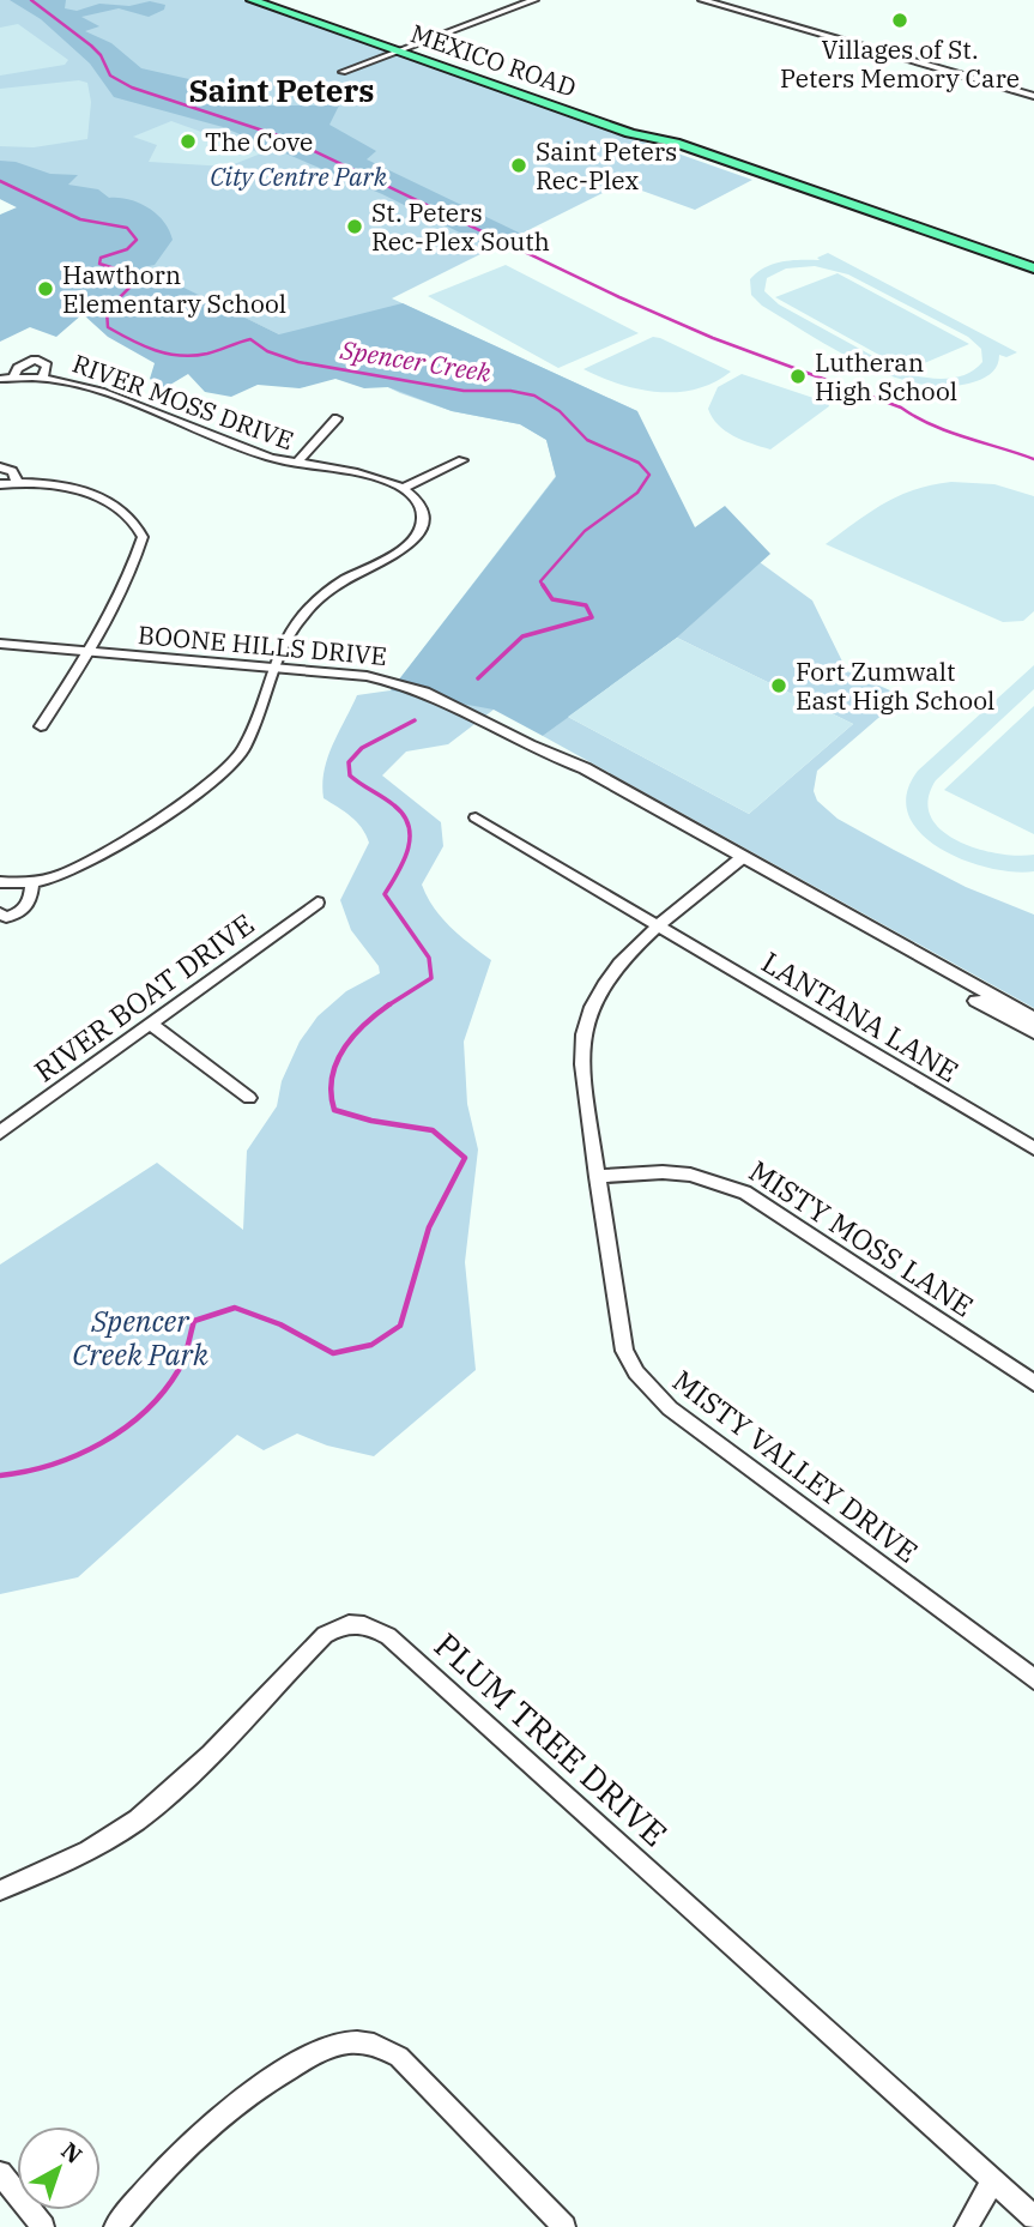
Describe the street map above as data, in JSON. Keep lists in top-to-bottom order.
{
  "streets": {
    "main road": ["MEXICO ROAD"],
    "street": [
      "RIVER MOSS DRIVE",
      "BOONE HILLS DRIVE",
      "RIVER BOAT DRIVE",
      "LANTANA LANE",
      "MISTY MOSS LANE",
      "MISTY VALLEY DRIVE",
      "PLUM TREE DRIVE"
    ]
  },
  "crossings": [
    ["BOONE HILLS DRIVE", "MISTY VALLEY DRIVE"],
    ["LANTANA LANE", "MISTY VALLEY DRIVE"],
    ["MISTY MOSS LANE", "MISTY VALLEY DRIVE"]
  ],
  "districts": ["Saint Peters"],
  "water": ["Spencer Creek"],
  "parks": ["City Centre Park", "Spencer Creek Park"],
  "places": [
    "Villages of St. Peters Memory Care",
    "The Cove",
    "Saint Peters Rec-Plex",
    "St. Peters Rec-Plex South",
    "Hawthorn Elementary School",
    "Lutheran High School",
    "Fort Zumwalt East High School"
  ],
  "north": "top right"
}
